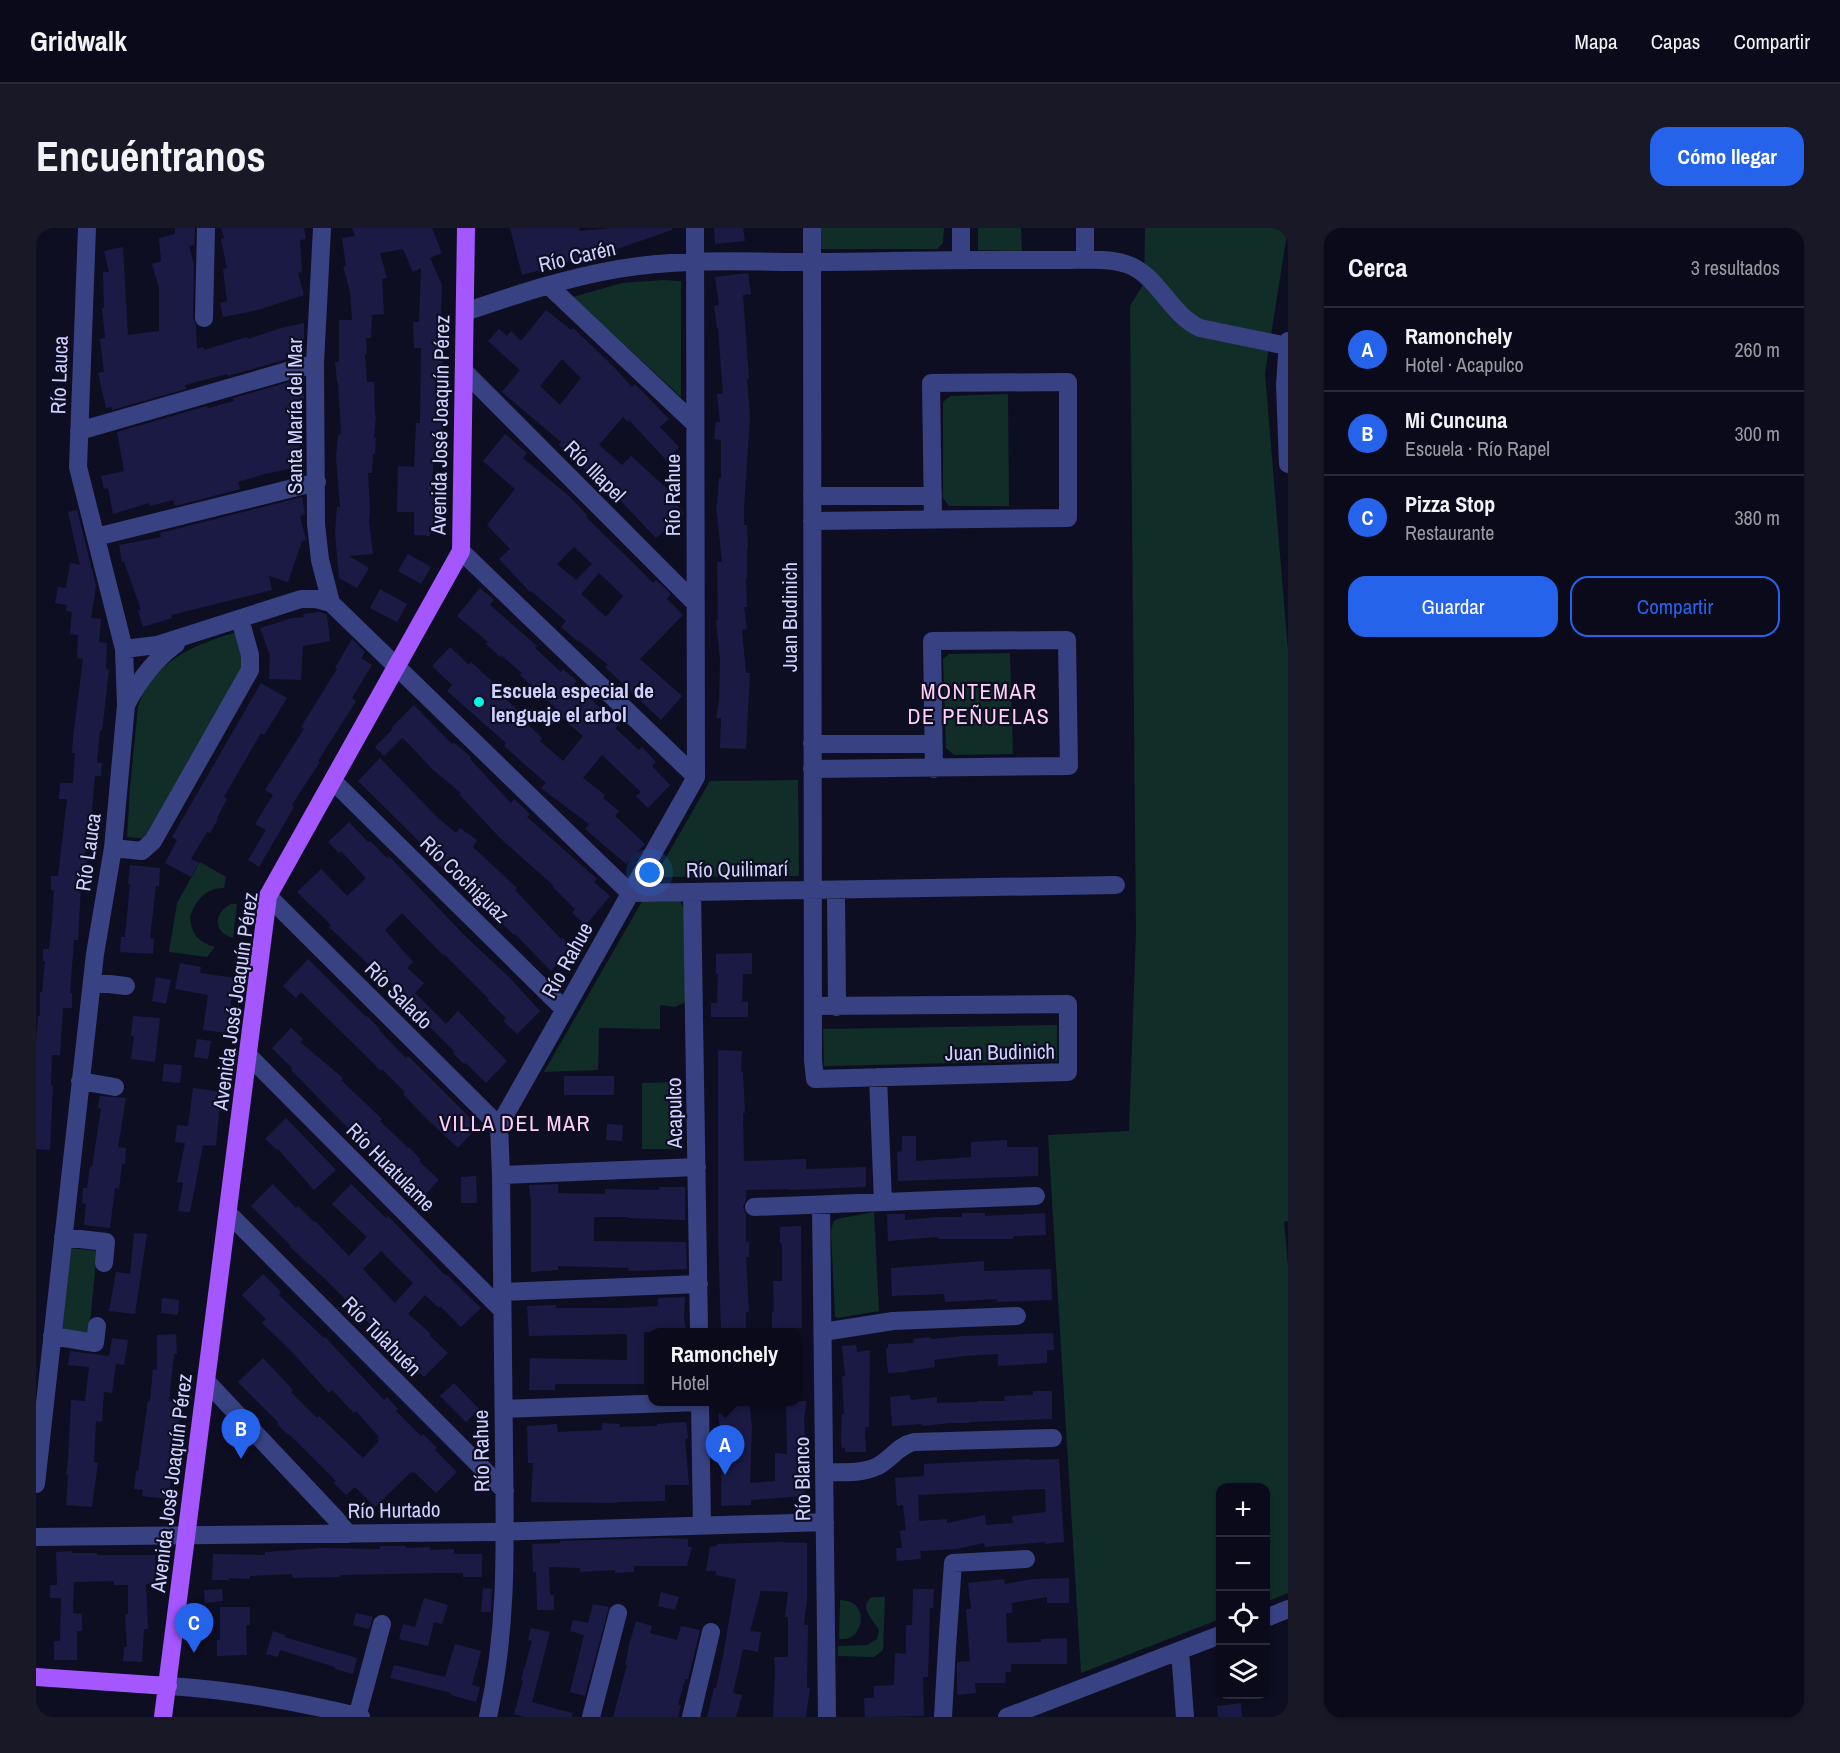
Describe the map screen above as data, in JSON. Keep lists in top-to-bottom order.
{
  "streets": {
    "main road": ["Avenida José Joaquín Pérez"],
    "street": [
      "Río Carén",
      "Río Lauca",
      "Santa María del Mar",
      "Río Illapel",
      "Río Rahue",
      "Juan Budinich",
      "Río Quilimarí",
      "Río Cochiguaz",
      "Río Salado",
      "Acapulco",
      "Río Huatulame",
      "Río Tulahuén",
      "Río Blanco",
      "Río Hurtado"
    ]
  },
  "crossings": [
    ["Río Carén", "Avenida José Joaquín Pérez"],
    ["Río Carén", "Río Rahue"],
    ["Río Carén", "Juan Budinich"],
    ["Avenida José Joaquín Pérez", "Río Illapel"],
    ["Avenida José Joaquín Pérez", "Río Cochiguaz"],
    ["Avenida José Joaquín Pérez", "Río Salado"],
    ["Avenida José Joaquín Pérez", "Río Huatulame"],
    ["Avenida José Joaquín Pérez", "Río Tulahuén"],
    ["Avenida José Joaquín Pérez", "Río Hurtado"],
    ["Río Illapel", "Río Rahue"],
    ["Río Rahue", "Río Quilimarí"],
    ["Río Rahue", "Río Cochiguaz"],
    ["Río Rahue", "Río Salado"],
    ["Río Rahue", "Río Huatulame"],
    ["Río Rahue", "Río Tulahuén"],
    ["Río Rahue", "Río Hurtado"],
    ["Juan Budinich", "Río Quilimarí"],
    ["Río Quilimarí", "Acapulco"],
    ["Río Blanco", "Río Hurtado"]
  ],
  "districts": ["MONTEMAR DE PEÑUELAS", "VILLA DEL MAR"],
  "places": ["Escuela especial de lenguaje el arbol"],
  "page": {
    "header": "Gridwalk",
    "nav": ["Mapa", "Capas", "Compartir"],
    "buttons": [
      "Cómo llegar",
      ["Guardar", "Compartir"]
    ],
    "title": "Encuéntranos",
    "heading": ["Cerca", "3 resultados"],
    "list": [
      {
        "mark": "A",
        "name": "Ramonchely",
        "note": "Hotel · Acapulco",
        "value": "260 m"
      },
      {
        "mark": "B",
        "name": "Mi Cuncuna",
        "note": "Escuela · Río Rapel",
        "value": "300 m"
      },
      {
        "mark": "C",
        "name": "Pizza Stop",
        "note": "Restaurante",
        "value": "380 m"
      }
    ],
    "popup": ["Ramonchely", "Hotel"],
    "pins": ["B", "A", "C"],
    "map_buttons": ["+", "−"]
  }
}
